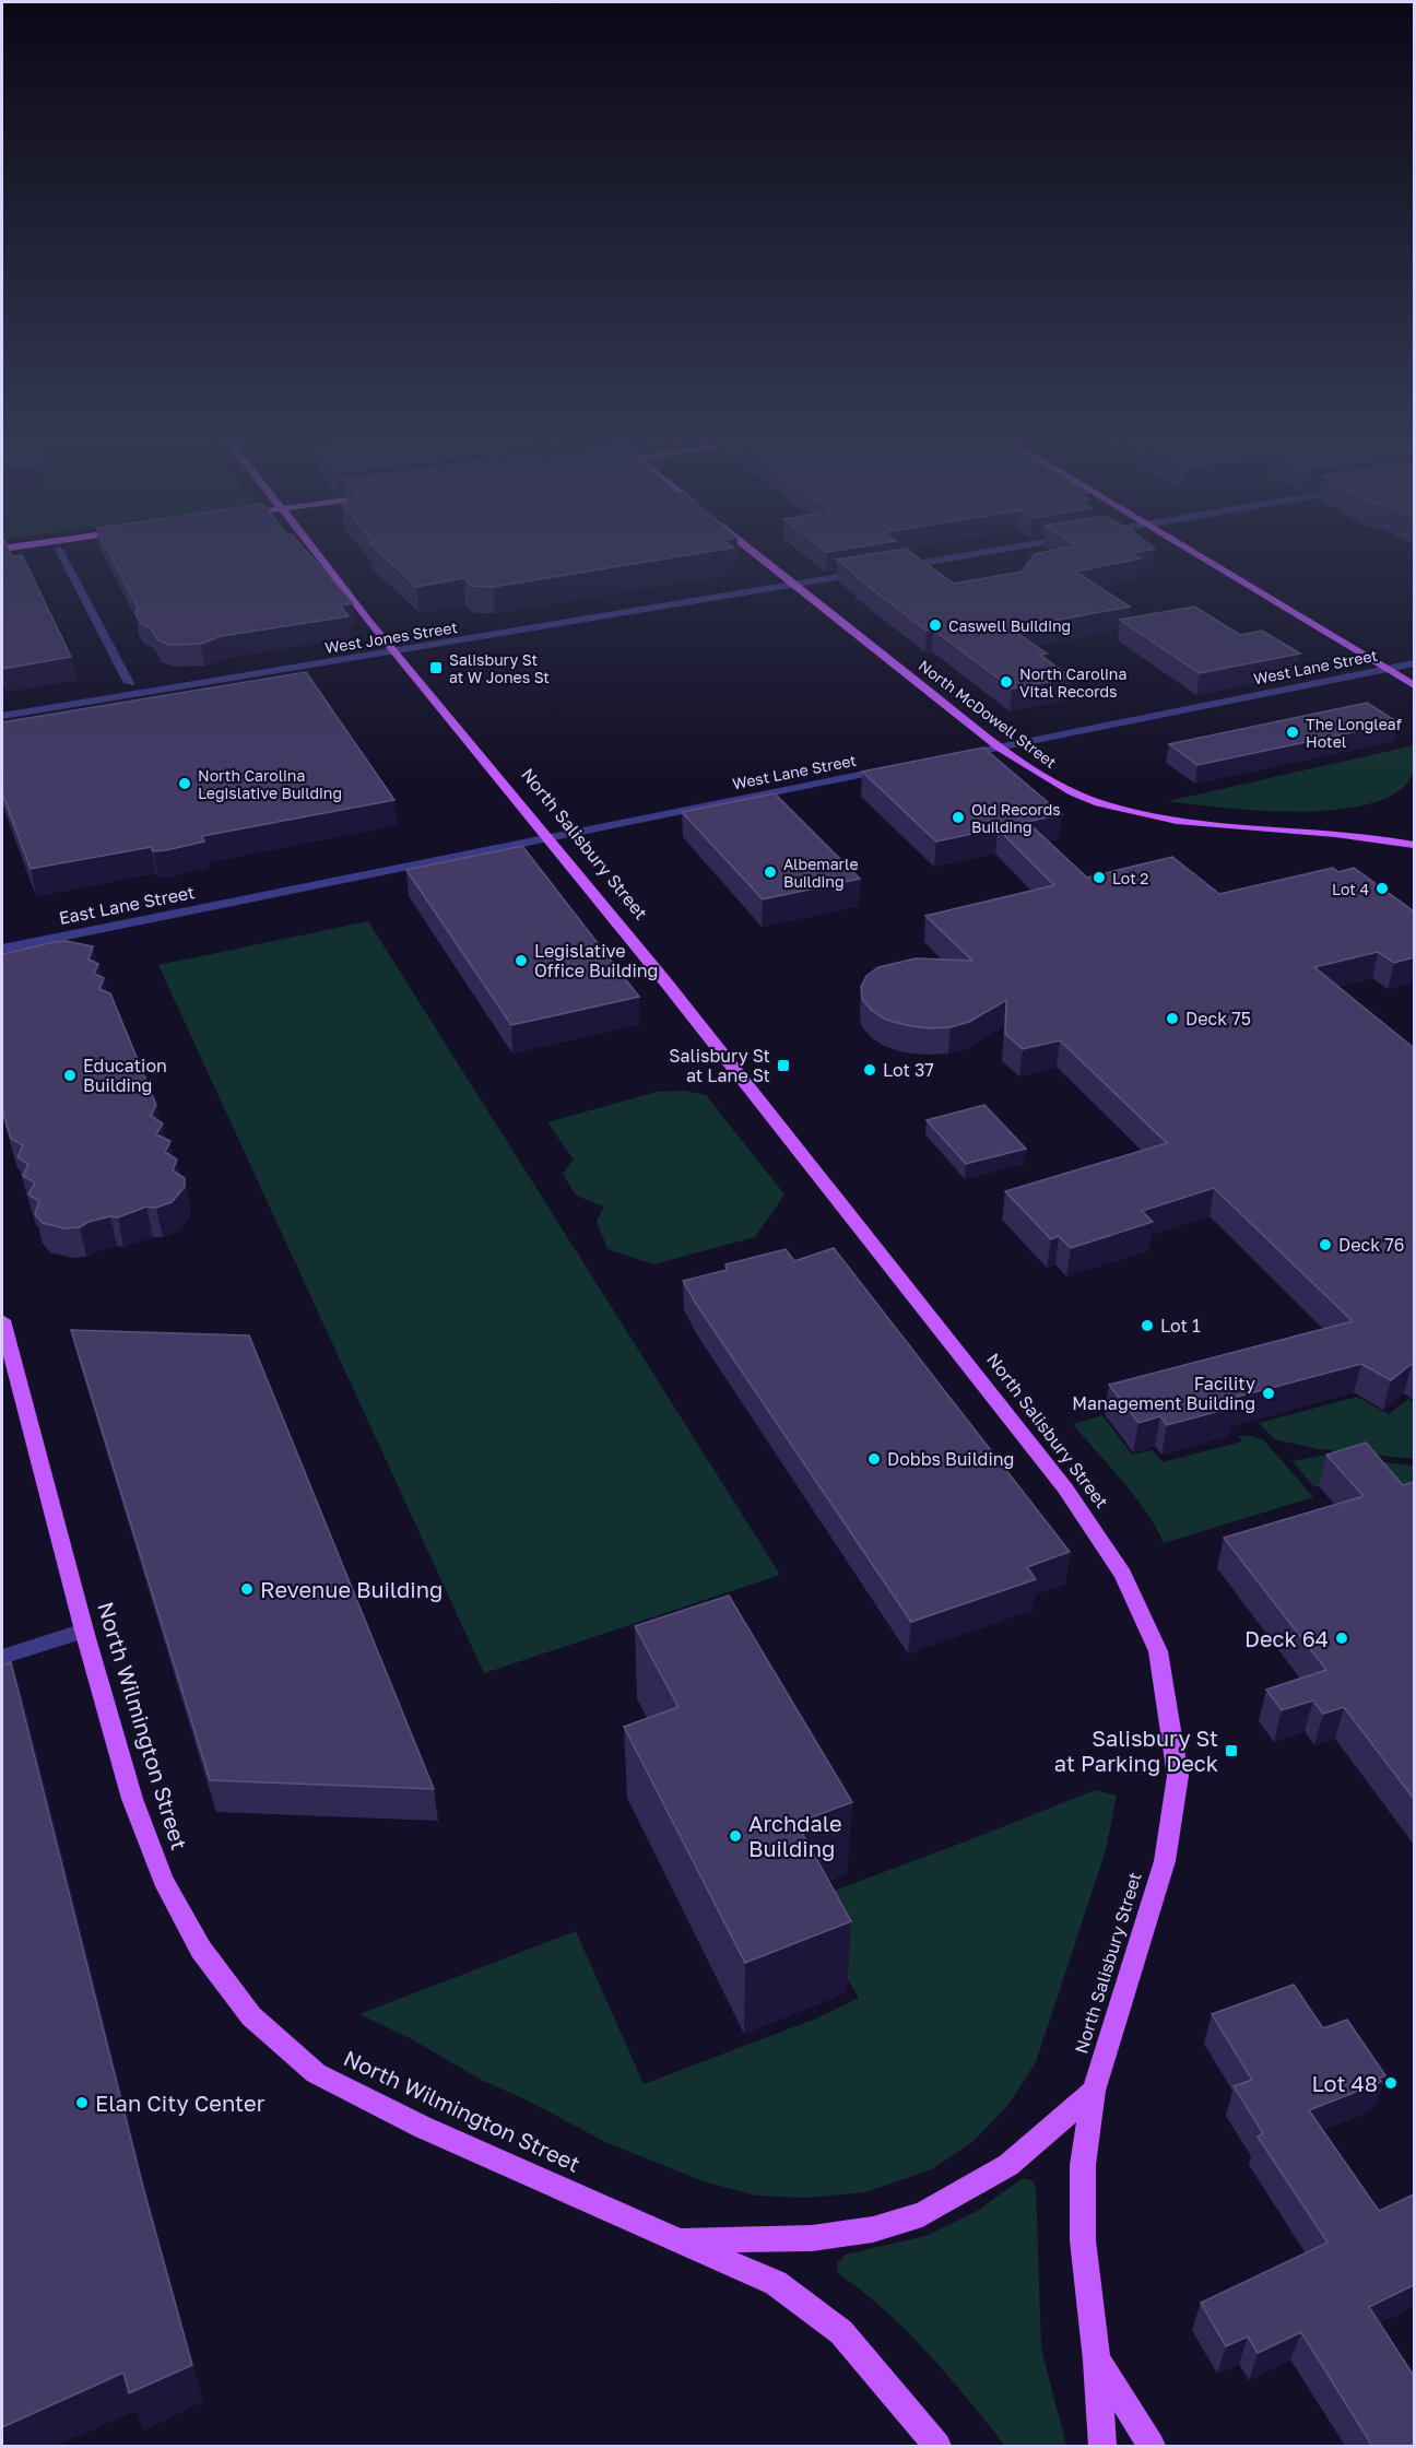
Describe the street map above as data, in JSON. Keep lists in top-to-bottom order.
{
  "streets": {
    "main road": ["North McDowell Street", "North Salisbury Street", "North Wilmington Street"],
    "street": ["West Jones Street", "West Lane Street", "East Lane Street"]
  },
  "crossings": [
    ["West Jones Street", "North McDowell Street"],
    ["West Jones Street", "North Salisbury Street"],
    ["West Lane Street", "North McDowell Street"],
    ["West Lane Street", "North Salisbury Street"],
    ["West Lane Street", "East Lane Street"]
  ],
  "places": {
    "other": [
      "Caswell Building",
      "North Carolina Vital Records",
      "The Longleaf Hotel",
      "North Carolina Legislative Building",
      "Old Records Building",
      "Albemarle Building",
      "Lot 2",
      "Lot 4",
      "Legislative Office Building",
      "Deck 75",
      "Lot 37",
      "Education Building",
      "Deck 76",
      "Lot 1",
      "Facility Management Building",
      "Dobbs Building",
      "Revenue Building",
      "Deck 64",
      "Archdale Building",
      "Lot 48",
      "Elan City Center"
    ],
    "transit": ["Salisbury St at W Jones St", "Salisbury St at Lane St", "Salisbury St at Parking Deck"]
  }
}
